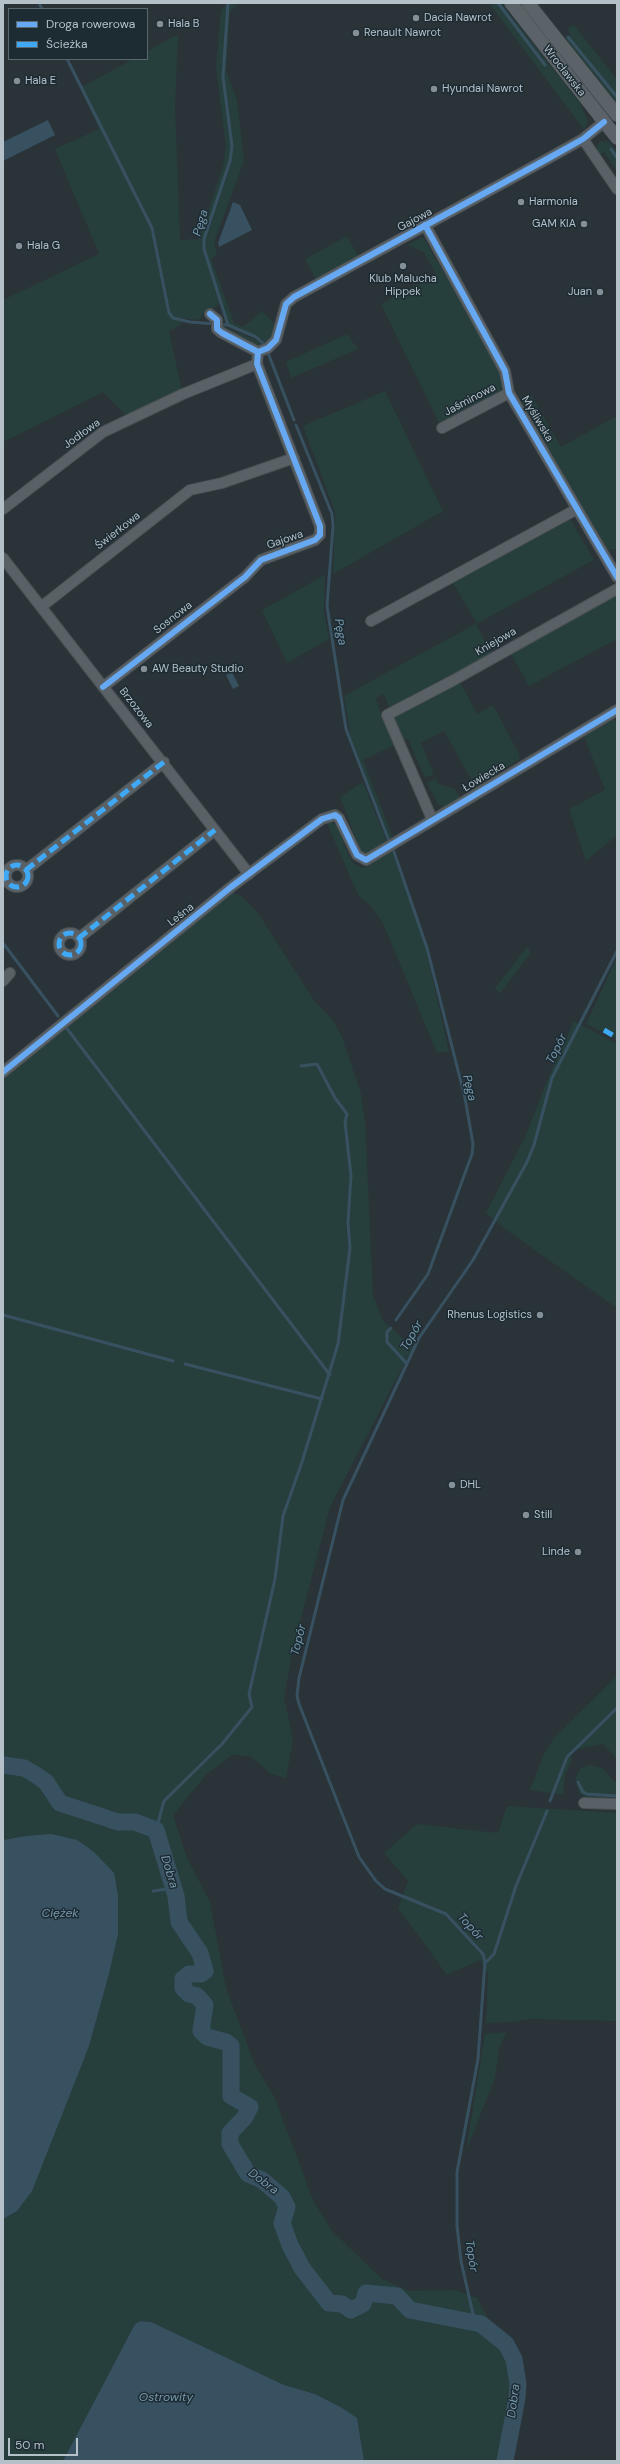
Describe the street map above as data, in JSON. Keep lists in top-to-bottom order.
{
  "streets": {
    "main road": ["Wrocławska"],
    "street": [
      "Gajowa",
      "Jaśminowa",
      "Myśliwska",
      "Jodłowa",
      "Świerkowa",
      "Sosnowa",
      "Kniejowa",
      "Brzozowa",
      "Łowiecka",
      "Leśna"
    ]
  },
  "crossings": [
    ["Wrocławska", "Gajowa"],
    ["Gajowa", "Myśliwska"],
    ["Gajowa", "Jodłowa"],
    ["Gajowa", "Świerkowa"],
    ["Gajowa", "Sosnowa"],
    ["Jaśminowa", "Myśliwska"],
    ["Świerkowa", "Brzozowa"],
    ["Sosnowa", "Brzozowa"],
    ["Kniejowa", "Łowiecka"],
    ["Brzozowa", "Leśna"],
    ["Łowiecka", "Leśna"]
  ],
  "water": [
    "Pęga",
    "Topór",
    "Dobra",
    "Ciężek",
    "Ostrowity"
  ],
  "places": [
    "Dacia Nawrot",
    "Hala B",
    "Renault Nawrot",
    "Hala E",
    "Hyundai Nawrot",
    "Harmonia",
    "GAM KIA",
    "Hala G",
    "Klub Malucha Hippek",
    "Juan",
    "AW Beauty Studio",
    "Rhenus Logistics",
    "DHL",
    "Still",
    "Linde"
  ],
  "legend": ["Droga rowerowa", "Ścieżka"],
  "scale_bar": "50 m"
}
